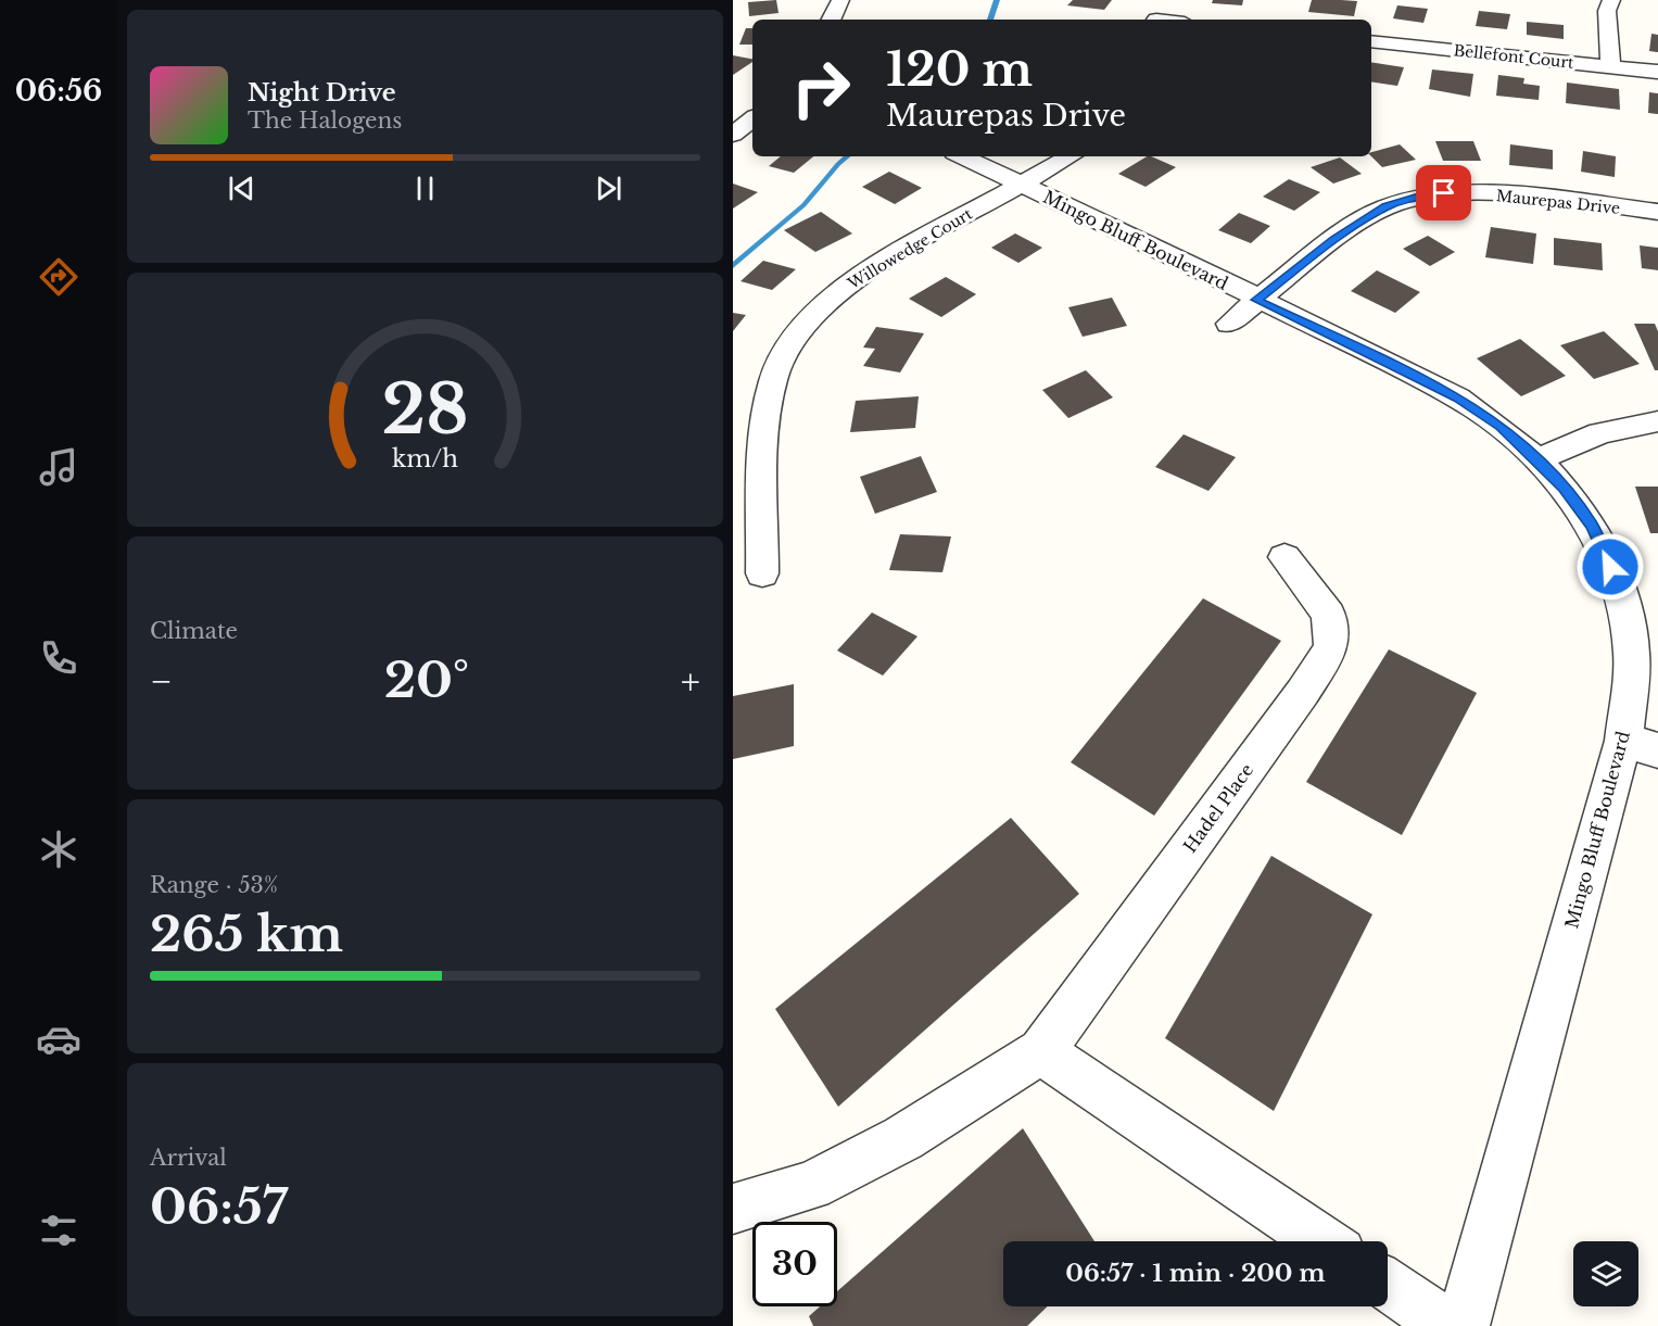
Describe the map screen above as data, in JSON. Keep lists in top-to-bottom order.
{
  "streets": {
    "street": [
      "Bellefont Court",
      "Maurepas Drive",
      "Mingo Bluff Boulevard",
      "Willowedge Court",
      "Hadel Place"
    ]
  },
  "crossings": [
    ["Maurepas Drive", "Mingo Bluff Boulevard"],
    ["Mingo Bluff Boulevard", "Willowedge Court"]
  ],
  "page": {
    "tabs": "06:56",
    "turn": ["120 m", "Maurepas Drive"],
    "song": ["Night Drive", "The Halogens"],
    "tile": [
      "Climate",
      ["Range · 53%", "265 km"],
      ["Arrival", "06:57"]
    ],
    "heat": ["−", "20°", "+"],
    "limit": "30",
    "trip": "06:57 · 1 min · 200 m",
    "gauge": ["28", "km/h"]
  }
}
